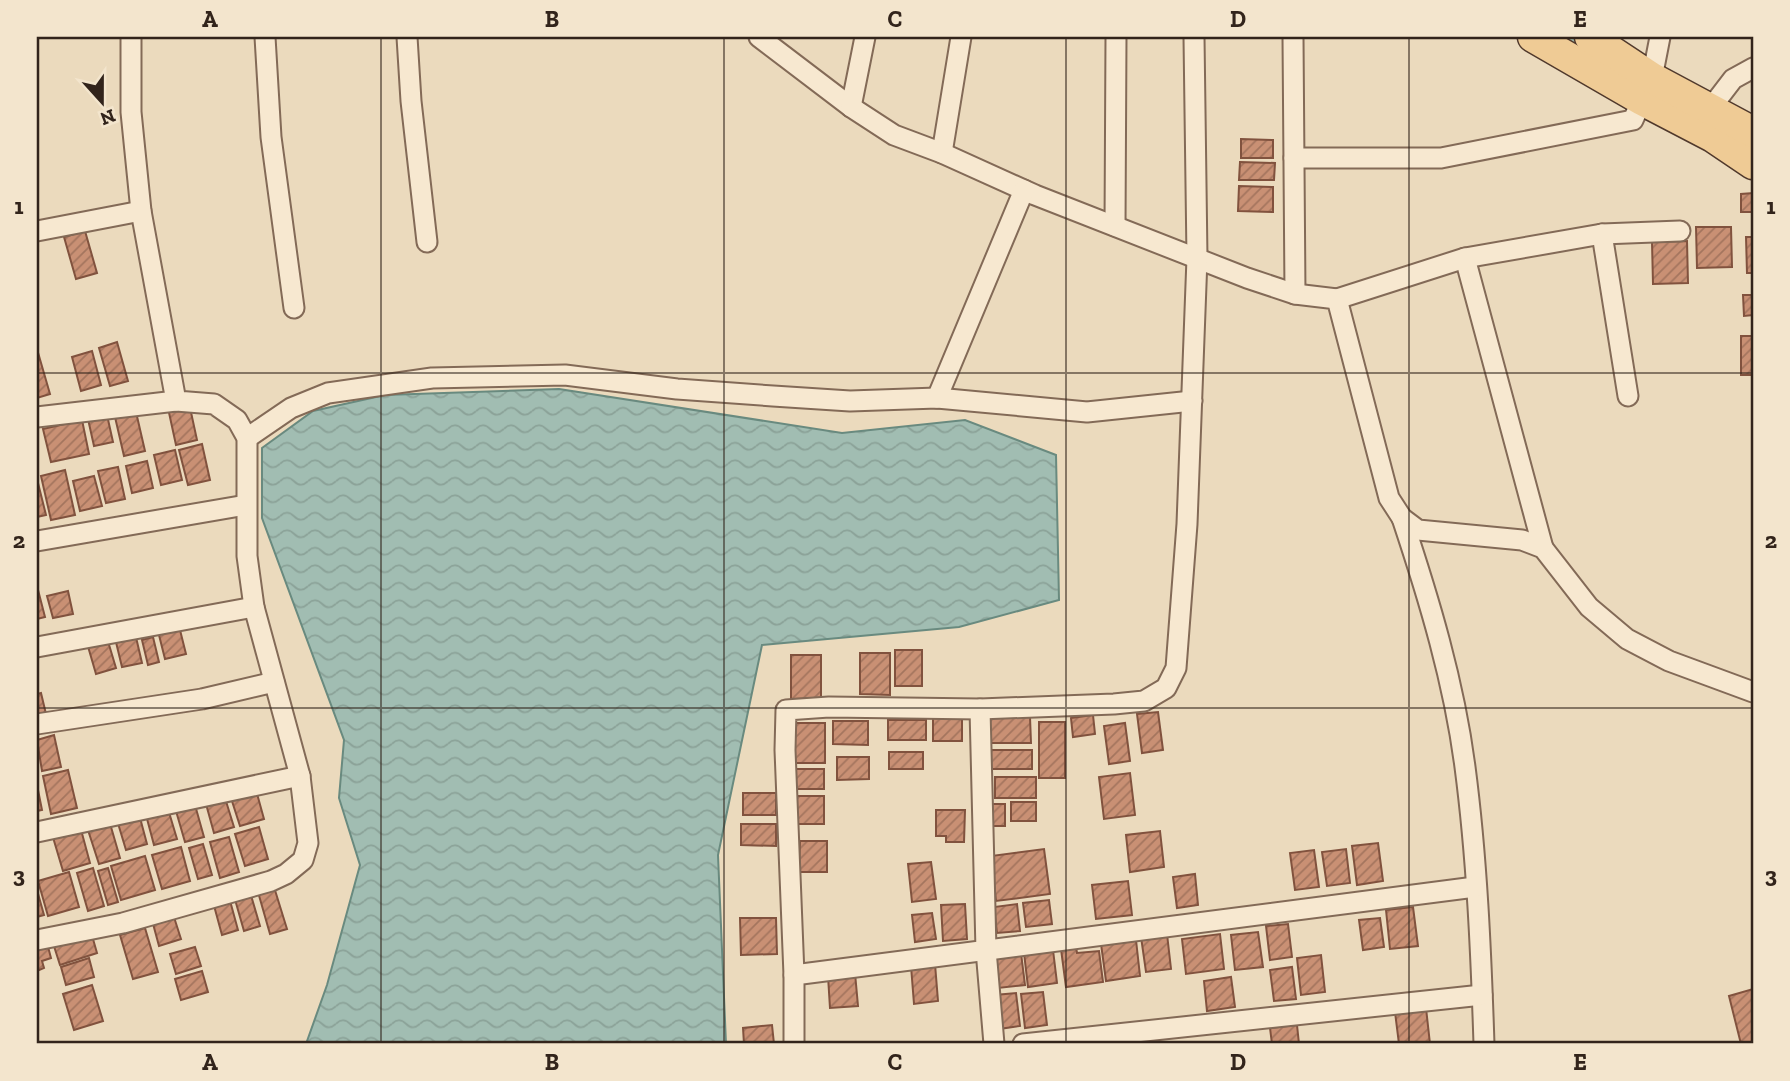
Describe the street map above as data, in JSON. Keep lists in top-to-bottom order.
{
  "north": "bottom",
  "grid": {
    "columns": [
      "A",
      "B",
      "C",
      "D",
      "E"
    ],
    "rows": ["1", "2", "3"]
  }
}
